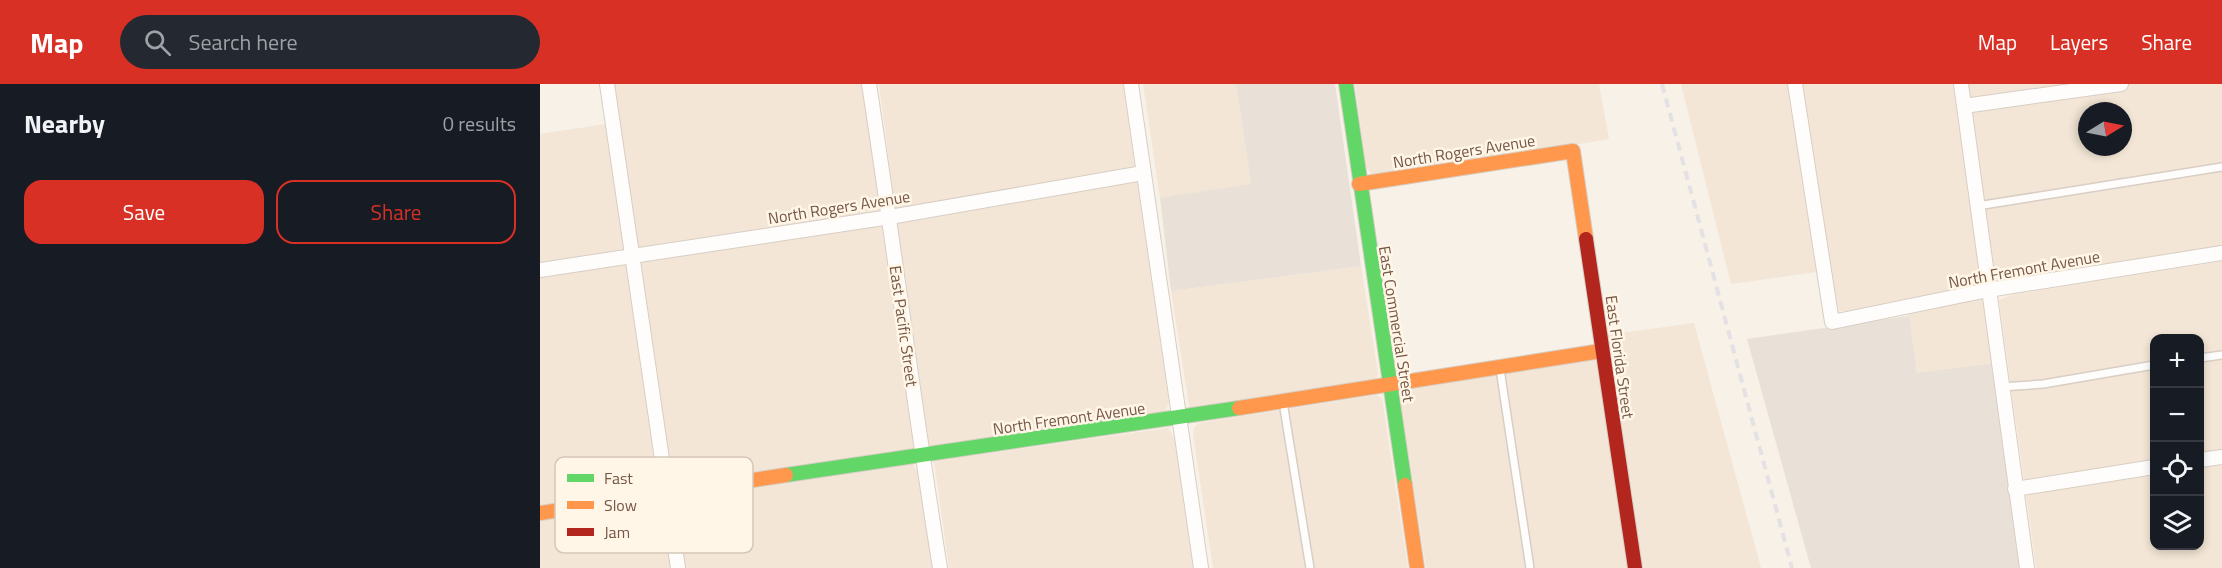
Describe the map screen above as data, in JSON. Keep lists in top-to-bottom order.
{
  "streets": {
    "street": [
      "North Rogers Avenue",
      "North Fremont Avenue",
      "East Commercial Street",
      "East Pacific Street",
      "East Florida Street"
    ]
  },
  "crossings": [
    ["North Rogers Avenue", "East Commercial Street"],
    ["North Rogers Avenue", "East Pacific Street"],
    ["North Rogers Avenue", "East Florida Street"],
    ["North Fremont Avenue", "East Commercial Street"],
    ["North Fremont Avenue", "East Pacific Street"],
    ["North Fremont Avenue", "East Florida Street"]
  ],
  "legend": ["Fast", "Slow", "Jam"],
  "north": "right",
  "page": {
    "header": "Map",
    "search": "Search here",
    "nav": ["Map", "Layers", "Share"],
    "heading": ["Nearby", "0 results"],
    "buttons": ["Save", "Share"],
    "map_buttons": ["+", "−"]
  }
}
